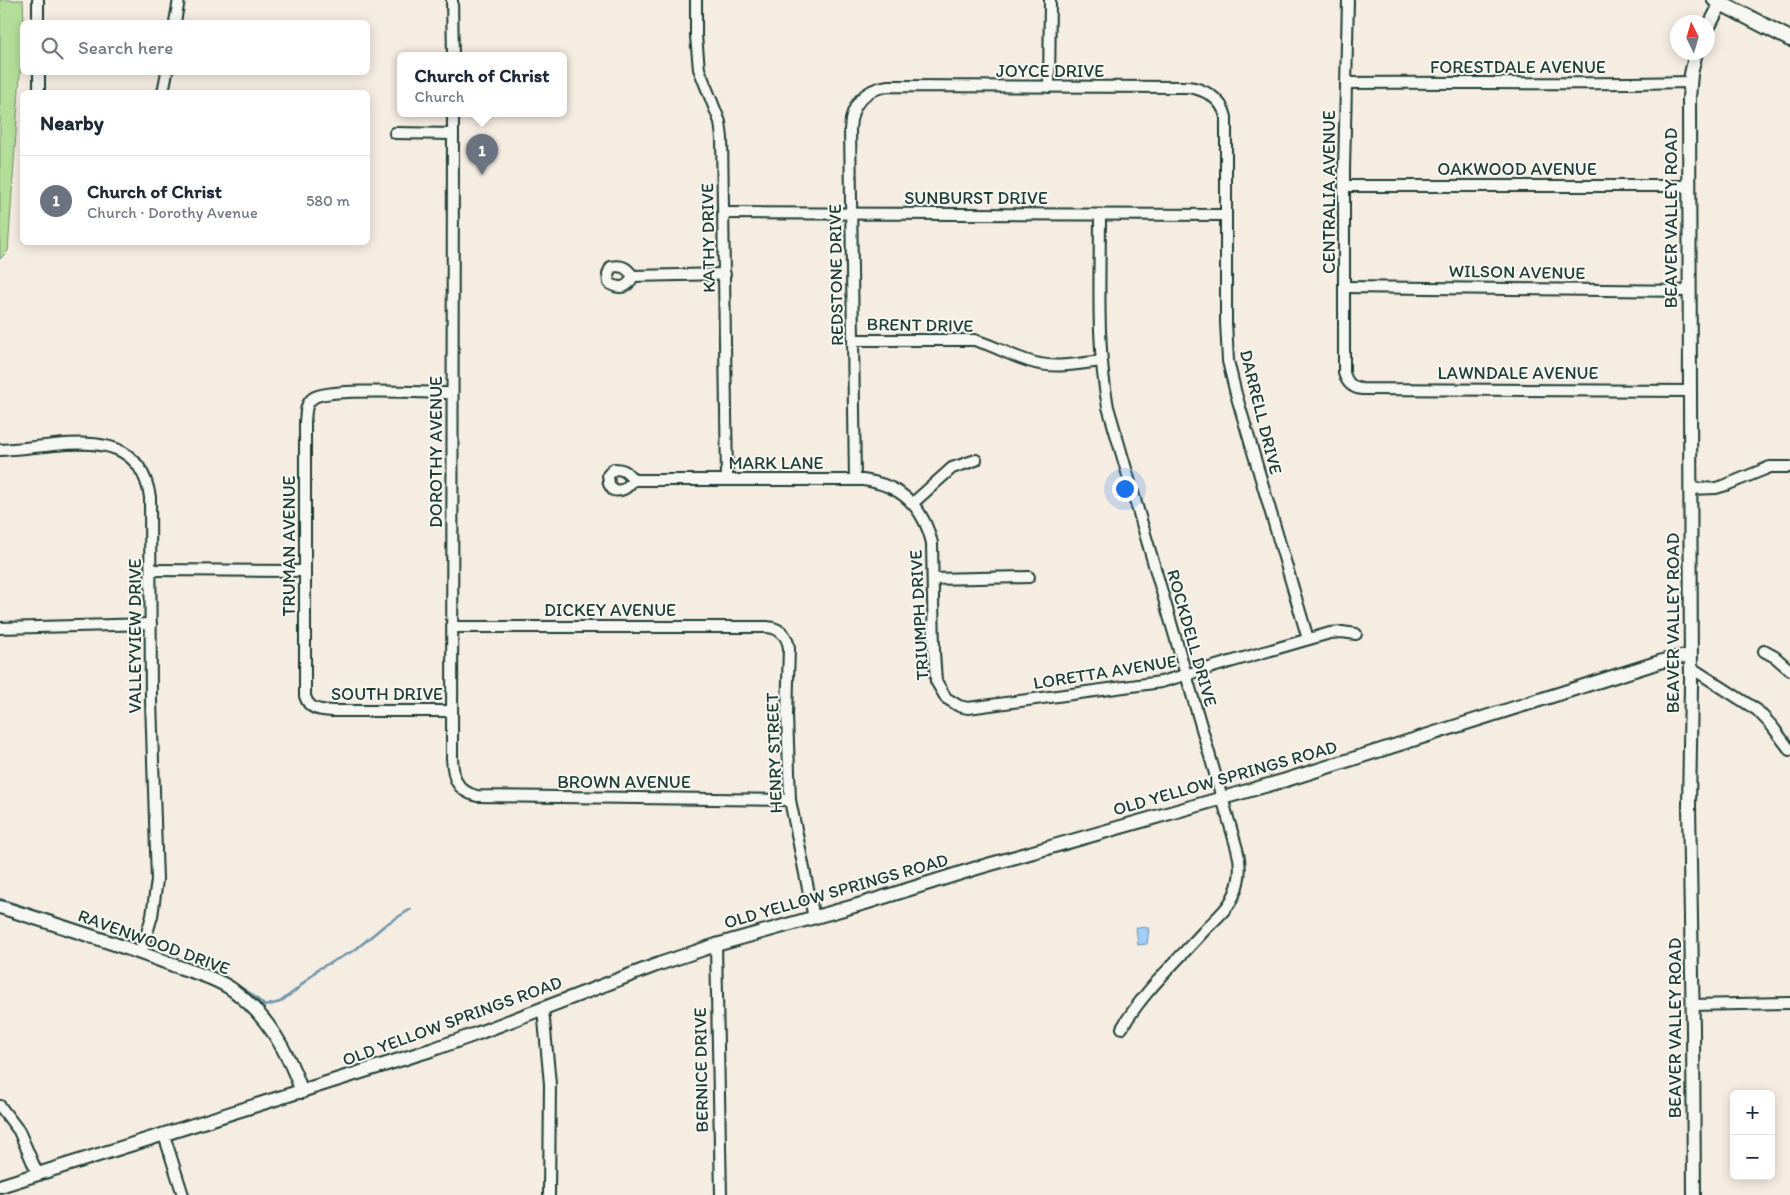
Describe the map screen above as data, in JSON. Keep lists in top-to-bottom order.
{
  "streets": {
    "street": [
      "FORESTDALE AVENUE",
      "JOYCE DRIVE",
      "OAKWOOD AVENUE",
      "CENTRALIA AVENUE",
      "SUNBURST DRIVE",
      "BEAVER VALLEY ROAD",
      "KATHY DRIVE",
      "WILSON AVENUE",
      "REDSTONE DRIVE",
      "BRENT DRIVE",
      "LAWNDALE AVENUE",
      "DARRELL DRIVE",
      "DOROTHY AVENUE",
      "MARK LANE",
      "TRUMAN AVENUE",
      "DICKEY AVENUE",
      "TRIUMPH DRIVE",
      "VALLEYVIEW DRIVE",
      "ROCKDELL DRIVE",
      "LORETTA AVENUE",
      "SOUTH DRIVE",
      "HENRY STREET",
      "OLD YELLOW SPRINGS ROAD",
      "BROWN AVENUE",
      "RAVENWOOD DRIVE",
      "BERNICE DRIVE"
    ]
  },
  "crossings": [
    ["FORESTDALE AVENUE", "CENTRALIA AVENUE"],
    ["FORESTDALE AVENUE", "BEAVER VALLEY ROAD"],
    ["JOYCE DRIVE", "REDSTONE DRIVE"],
    ["JOYCE DRIVE", "DARRELL DRIVE"],
    ["OAKWOOD AVENUE", "CENTRALIA AVENUE"],
    ["OAKWOOD AVENUE", "BEAVER VALLEY ROAD"],
    ["CENTRALIA AVENUE", "WILSON AVENUE"],
    ["CENTRALIA AVENUE", "LAWNDALE AVENUE"],
    ["SUNBURST DRIVE", "KATHY DRIVE"],
    ["SUNBURST DRIVE", "REDSTONE DRIVE"],
    ["SUNBURST DRIVE", "DARRELL DRIVE"],
    ["SUNBURST DRIVE", "ROCKDELL DRIVE"],
    ["BEAVER VALLEY ROAD", "WILSON AVENUE"],
    ["BEAVER VALLEY ROAD", "LAWNDALE AVENUE"],
    ["BEAVER VALLEY ROAD", "OLD YELLOW SPRINGS ROAD"],
    ["KATHY DRIVE", "MARK LANE"],
    ["REDSTONE DRIVE", "BRENT DRIVE"],
    ["REDSTONE DRIVE", "MARK LANE"],
    ["BRENT DRIVE", "ROCKDELL DRIVE"],
    ["DARRELL DRIVE", "LORETTA AVENUE"],
    ["DOROTHY AVENUE", "TRUMAN AVENUE"],
    ["DOROTHY AVENUE", "DICKEY AVENUE"],
    ["DOROTHY AVENUE", "SOUTH DRIVE"],
    ["DOROTHY AVENUE", "BROWN AVENUE"],
    ["MARK LANE", "TRIUMPH DRIVE"],
    ["TRUMAN AVENUE", "SOUTH DRIVE"],
    ["DICKEY AVENUE", "HENRY STREET"],
    ["TRIUMPH DRIVE", "LORETTA AVENUE"],
    ["VALLEYVIEW DRIVE", "RAVENWOOD DRIVE"],
    ["ROCKDELL DRIVE", "LORETTA AVENUE"],
    ["ROCKDELL DRIVE", "OLD YELLOW SPRINGS ROAD"],
    ["HENRY STREET", "OLD YELLOW SPRINGS ROAD"],
    ["HENRY STREET", "BROWN AVENUE"],
    ["OLD YELLOW SPRINGS ROAD", "RAVENWOOD DRIVE"],
    ["OLD YELLOW SPRINGS ROAD", "BERNICE DRIVE"]
  ],
  "north": "top",
  "page": {
    "search": "Search here",
    "popup": ["Church of Christ", "Church"],
    "heading": "Nearby",
    "pins": "1",
    "list": [
      {
        "mark": "1",
        "name": "Church of Christ",
        "note": "Church · Dorothy Avenue",
        "value": "580 m"
      }
    ],
    "map_buttons": ["+", "−"]
  }
}
